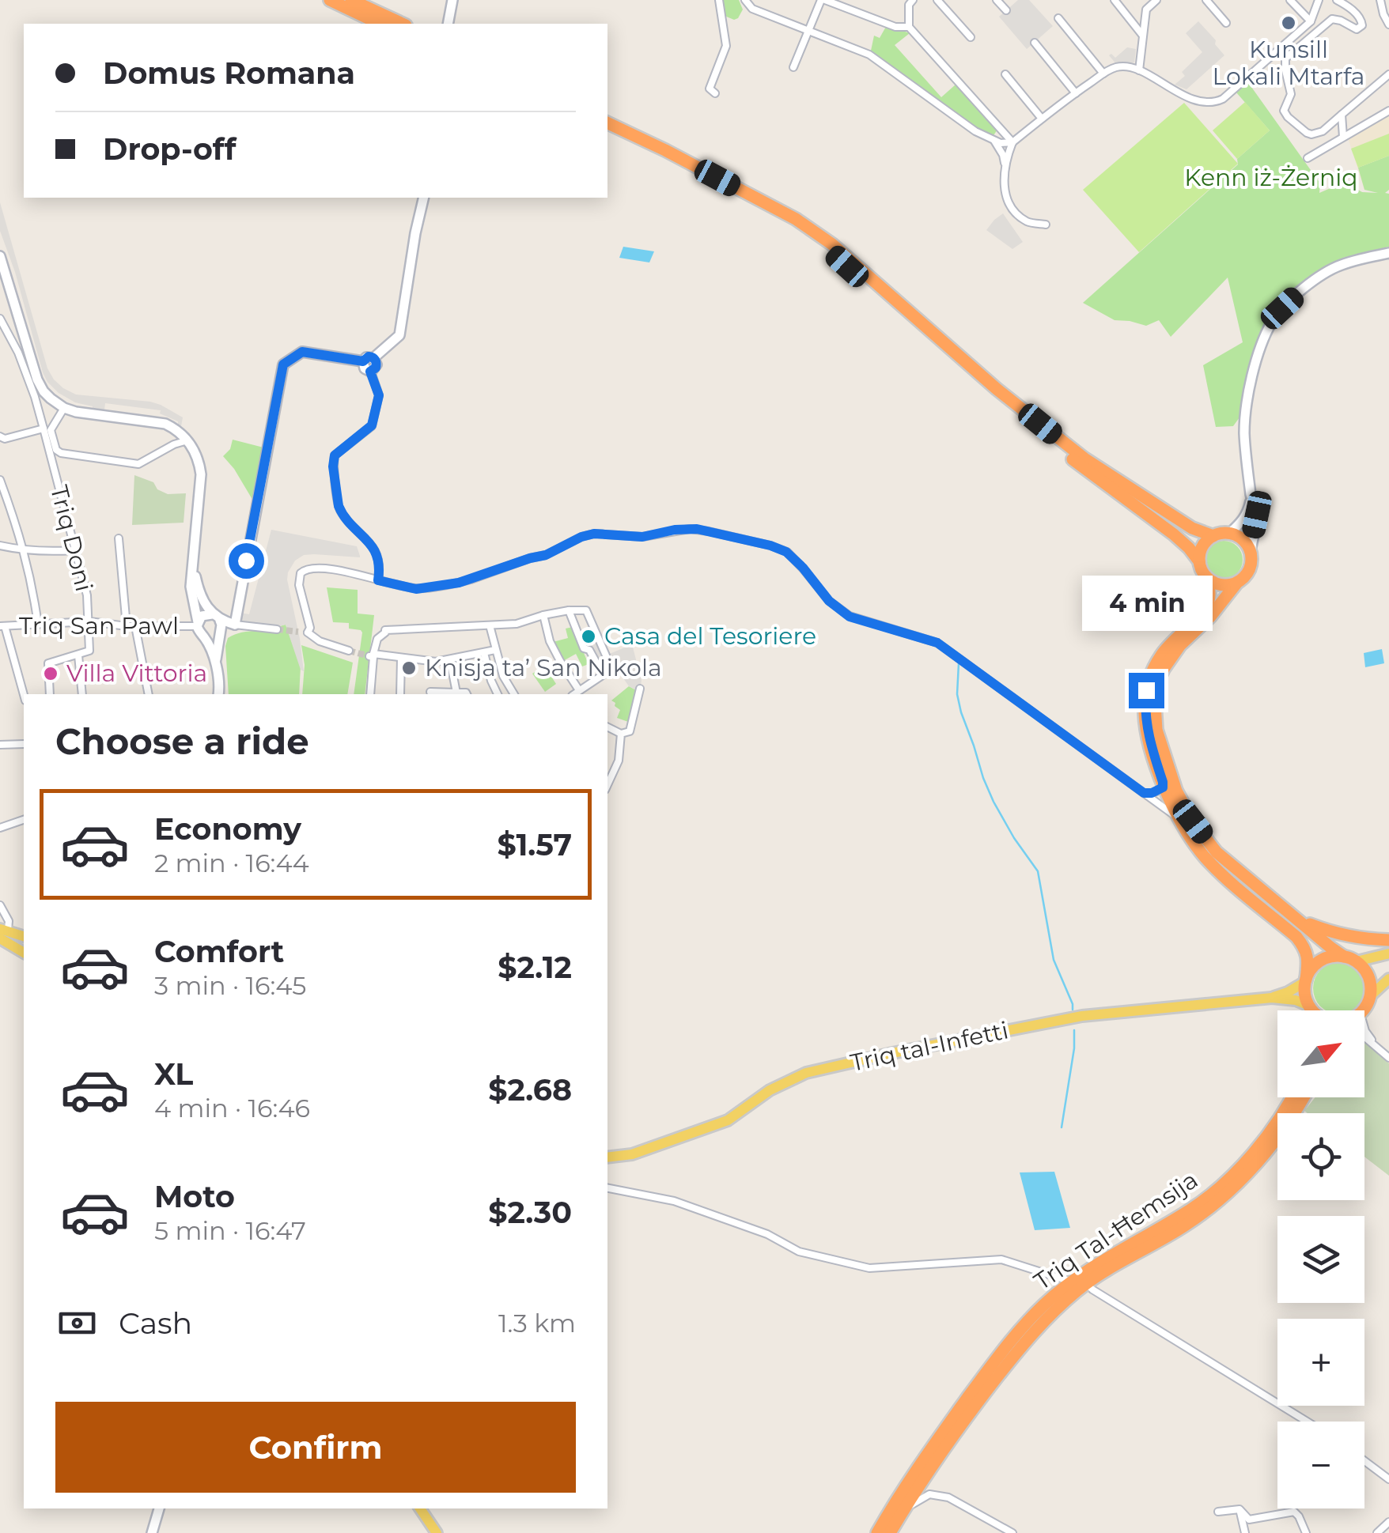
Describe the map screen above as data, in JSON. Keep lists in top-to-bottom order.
{
  "streets": {
    "highway": ["Triq Tal-Ħemsija"],
    "main road": ["Triq tal-Infetti"],
    "street": ["Triq Doni", "Triq San Pawl"]
  },
  "crossings": [
    ["Triq Doni", "Triq San Pawl"]
  ],
  "parks": ["Kenn iż-Żerniq"],
  "places": [
    "Kunsill Lokali Mtarfa",
    "Casa del Tesoriere",
    "Knisja ta’ San Nikola",
    "Villa Vittoria"
  ],
  "north": "top right",
  "page": {
    "banner": ["Domus Romana", "Drop-off"],
    "bubble": "4 min",
    "heading": "Choose a ride",
    "list": [
      {
        "name": "Economy",
        "note": "2 min · 16:44",
        "value": "$1.57"
      },
      {
        "name": "Comfort",
        "note": "3 min · 16:45",
        "value": "$2.12"
      },
      {
        "name": "XL",
        "note": "4 min · 16:46",
        "value": "$2.68"
      },
      {
        "name": "Moto",
        "note": "5 min · 16:47",
        "value": "$2.30"
      }
    ],
    "map_buttons": ["+", "−"],
    "pay": ["Cash", "1.3 km"],
    "buttons": "Confirm"
  }
}
